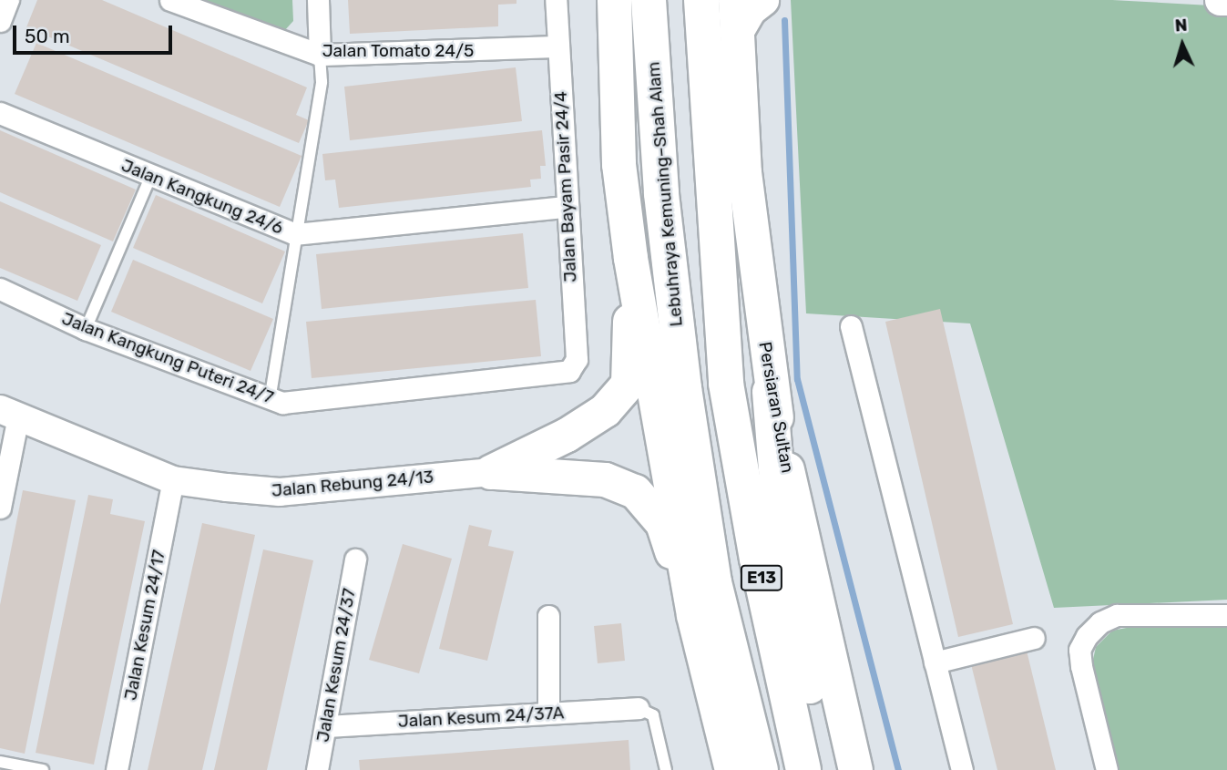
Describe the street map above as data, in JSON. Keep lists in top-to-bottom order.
{
  "streets": {
    "highway": ["Lebuhraya Kemuning–Shah Alam", "E13"],
    "main road": ["Persiaran Sultan"],
    "street": [
      "Jalan Tomato 24/5",
      "Jalan Bayam Pasir 24/4",
      "Jalan Kangkung 24/6",
      "Jalan Kangkung Puteri 24/7",
      "Jalan Rebung 24/13",
      "Jalan Kesum 24/17",
      "Jalan Kesum 24/37",
      "Jalan Kesum 24/37A"
    ]
  },
  "crossings": [
    ["Jalan Tomato 24/5", "Jalan Bayam Pasir 24/4"],
    ["Jalan Bayam Pasir 24/4", "Jalan Kangkung 24/6"],
    ["Jalan Bayam Pasir 24/4", "Jalan Kangkung Puteri 24/7"],
    ["Jalan Rebung 24/13", "Jalan Kesum 24/17"],
    ["Jalan Kesum 24/37", "Jalan Kesum 24/37A"]
  ],
  "scale_bar": "50 m",
  "north": "top"
}
